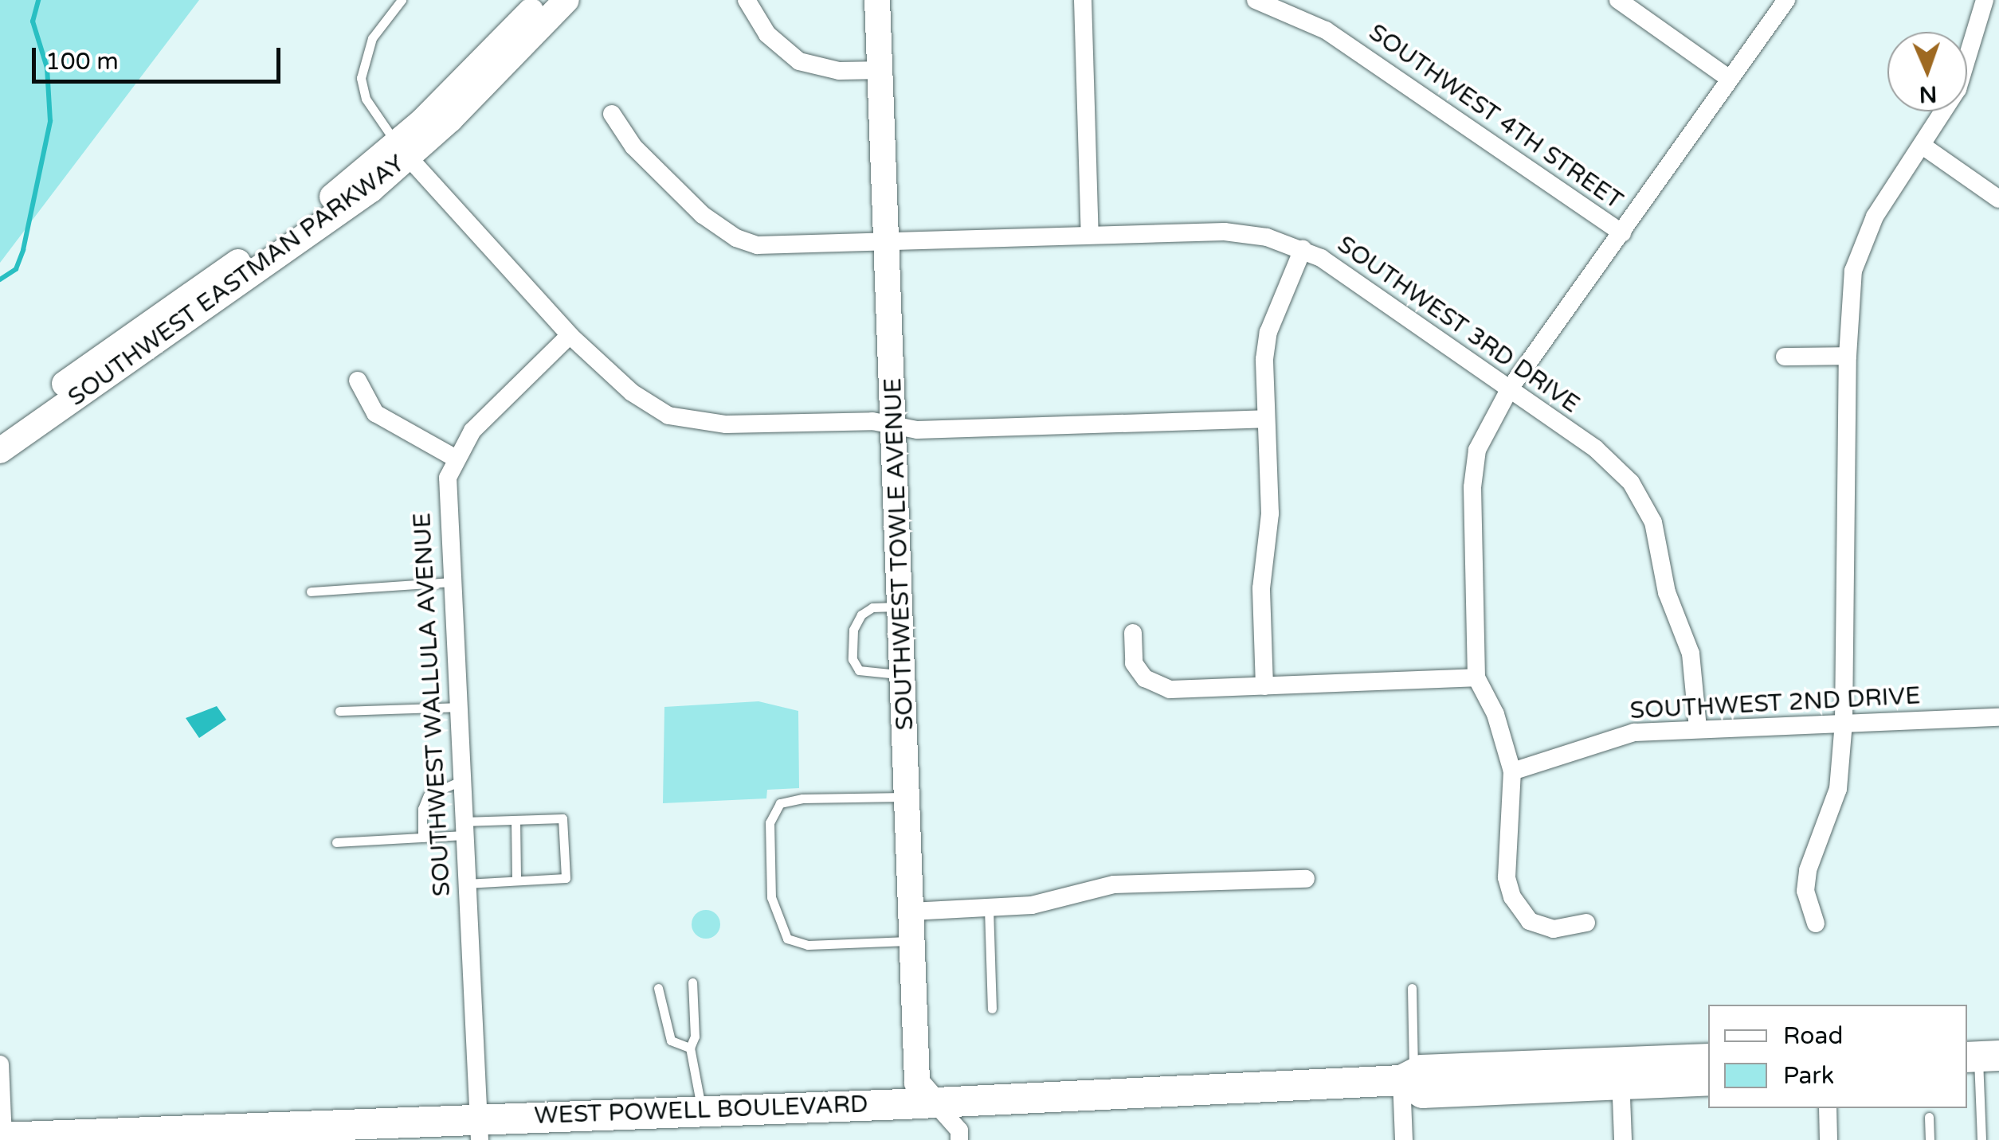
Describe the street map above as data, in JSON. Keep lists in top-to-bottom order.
{
  "streets": {
    "main road": ["SOUTHWEST EASTMAN PARKWAY", "SOUTHWEST TOWLE AVENUE", "WEST POWELL BOULEVARD"],
    "street": [
      "SOUTHWEST 4TH STREET",
      "SOUTHWEST 3RD DRIVE",
      "SOUTHWEST 2ND DRIVE",
      "SOUTHWEST WALLULA AVENUE"
    ]
  },
  "crossings": [
    ["SOUTHWEST 3RD DRIVE", "SOUTHWEST TOWLE AVENUE"],
    ["SOUTHWEST 3RD DRIVE", "SOUTHWEST 2ND DRIVE"],
    ["SOUTHWEST TOWLE AVENUE", "WEST POWELL BOULEVARD"],
    ["SOUTHWEST WALLULA AVENUE", "WEST POWELL BOULEVARD"]
  ],
  "legend": ["Road", "Park"],
  "scale_bar": "100 m",
  "north": "bottom"
}
